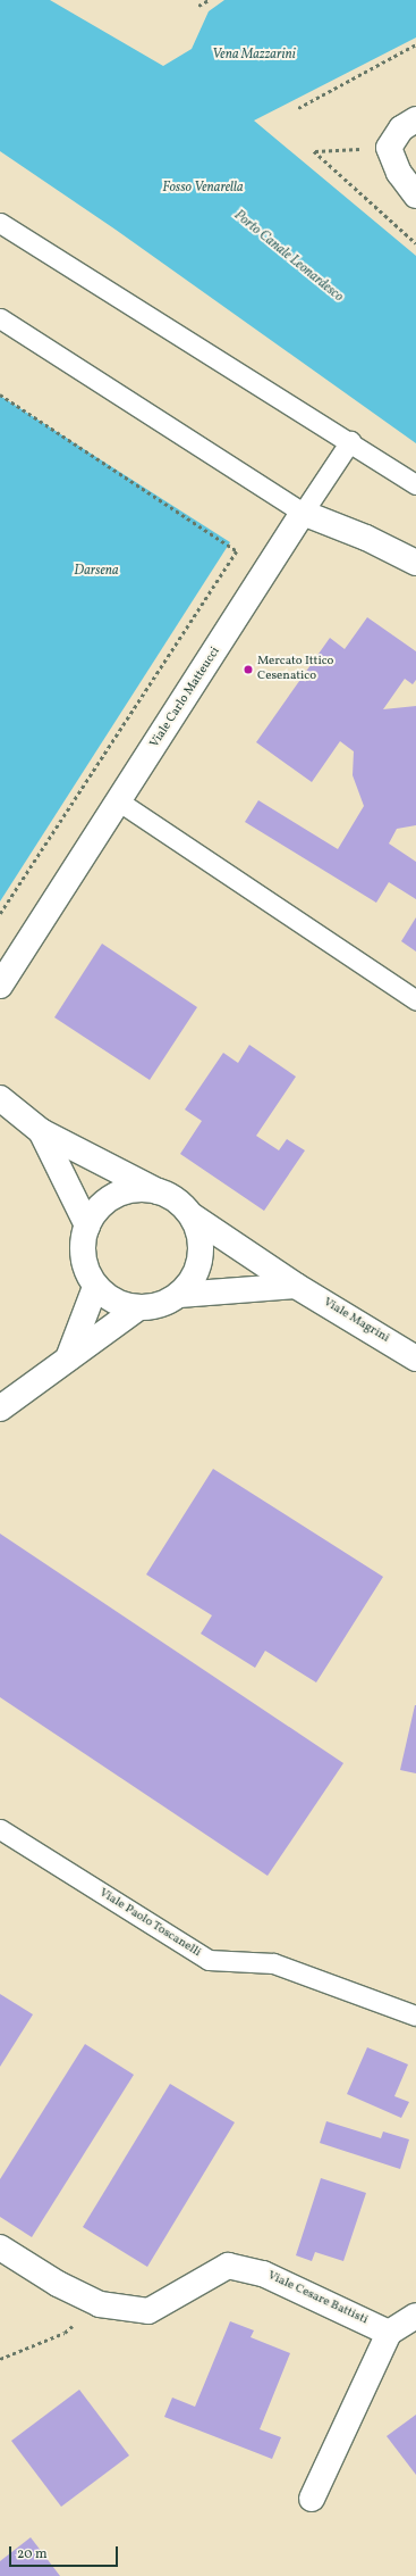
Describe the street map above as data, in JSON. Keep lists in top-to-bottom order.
{
  "streets": {
    "street": ["Viale Carlo Matteucci", "Viale Magrini", "Viale Cesare Battisti"],
    "lane": ["Viale Paolo Toscanelli"]
  },
  "water": [
    "Vena Mazzarini",
    "Fosso Venarella",
    "Porto Canale Leonardesco",
    "Darsena"
  ],
  "places": ["Mercato Ittico Cesenatico"],
  "scale_bar": "20 m"
}
